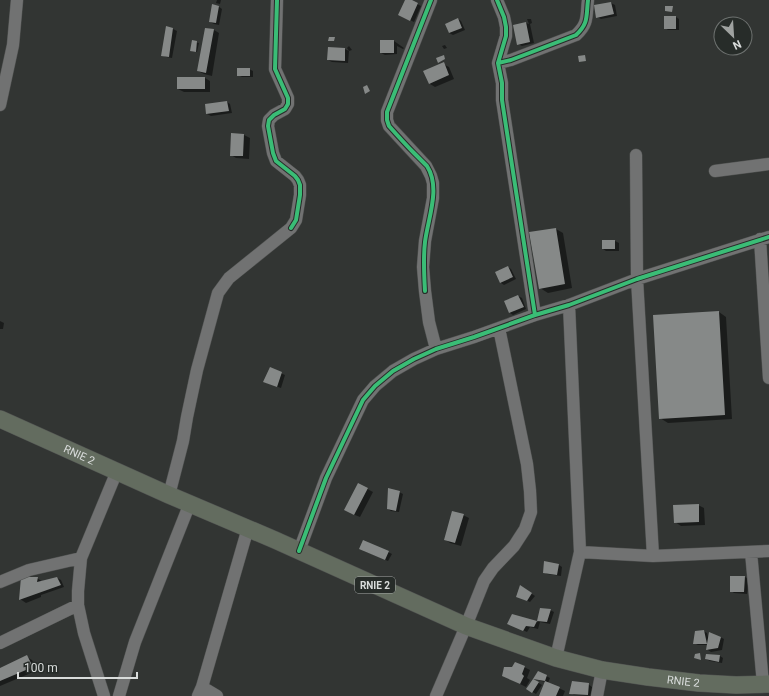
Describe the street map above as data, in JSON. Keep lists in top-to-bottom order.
{
  "streets": {
    "highway": ["RNIE 2"]
  },
  "scale_bar": "100 m",
  "north": "bottom right"
}
